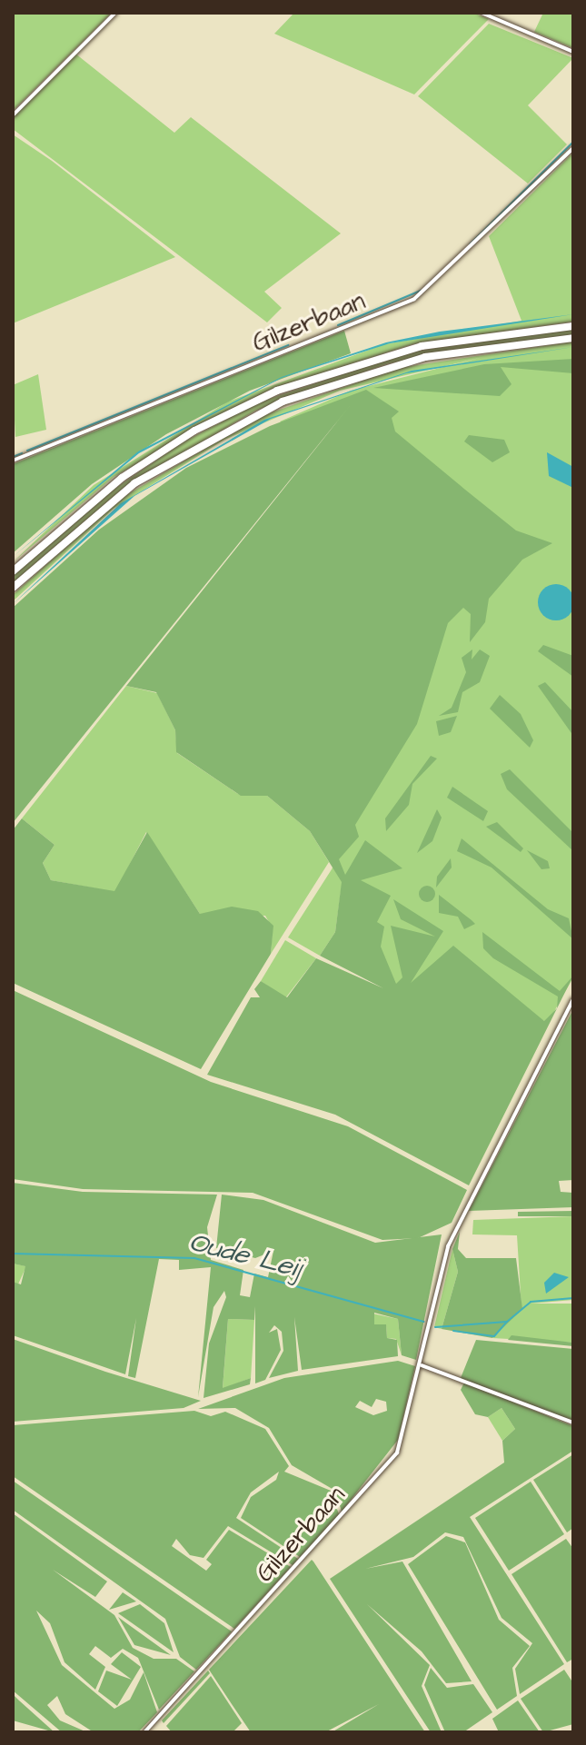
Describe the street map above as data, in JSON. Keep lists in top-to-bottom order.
{
  "streets": {
    "street": ["Gilzerbaan"]
  },
  "water": ["Oude Leij"]
}
